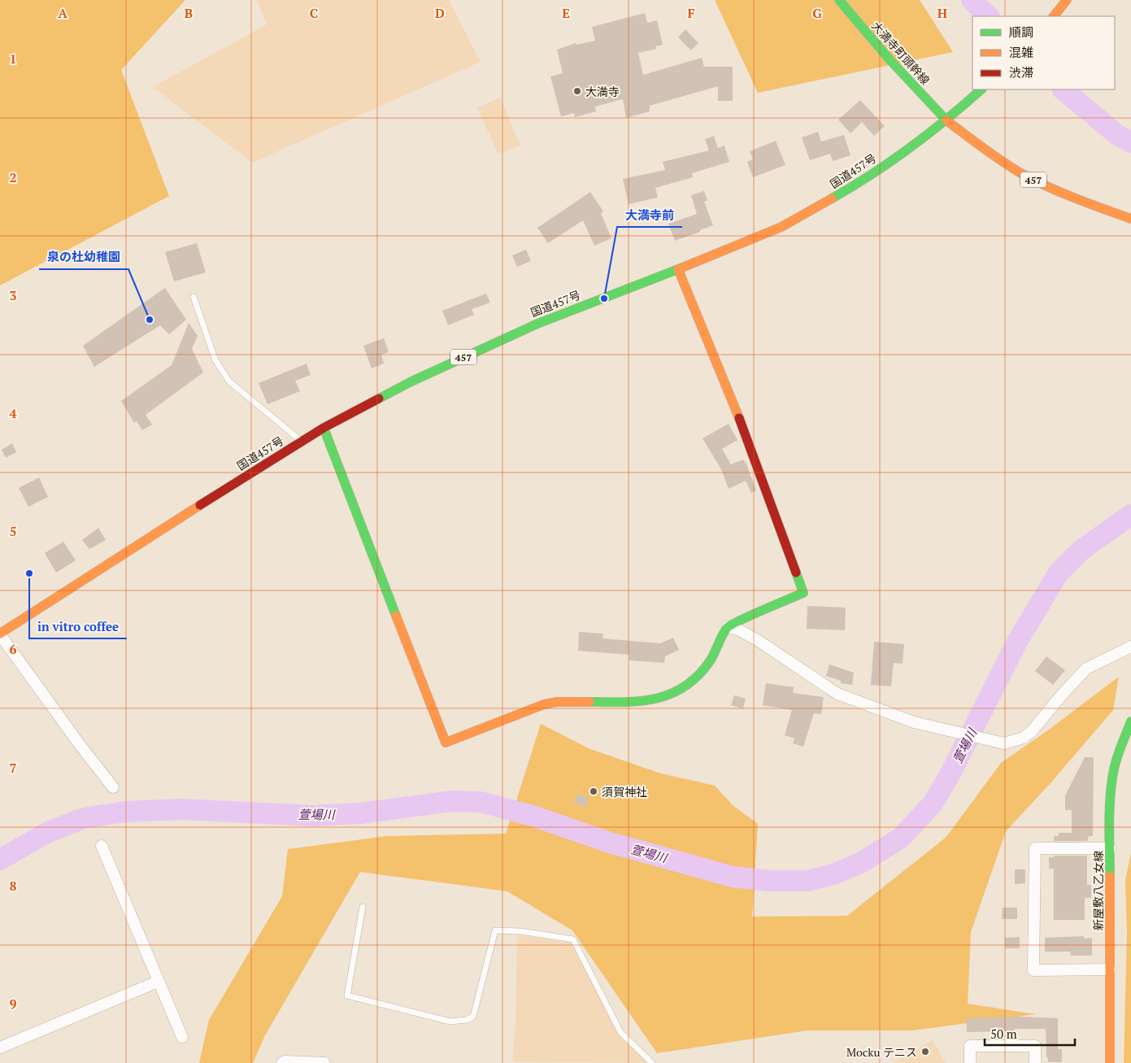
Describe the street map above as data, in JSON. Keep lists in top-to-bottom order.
{
  "streets": {
    "main road": [
      "大満寺町頭幹線",
      "国道457号",
      "457",
      "新屋敷八乙女線"
    ]
  },
  "crossings": [
    ["大満寺町頭幹線", "国道457号"],
    ["大満寺町頭幹線", "457"],
    ["国道457号", "457"]
  ],
  "water": ["萱場川"],
  "places": [
    "大満寺",
    "大満寺前",
    "泉の杜幼稚園",
    "in vitro coffee",
    "須賀神社",
    "Mocku テニス"
  ],
  "legend": ["順調", "混雑", "渋滞"],
  "scale_bar": "50 m",
  "grid": {
    "columns": [
      "A",
      "B",
      "C",
      "D",
      "E",
      "F",
      "G",
      "H"
    ],
    "rows": [
      "1",
      "2",
      "3",
      "4",
      "5",
      "6",
      "7",
      "8",
      "9"
    ]
  }
}
